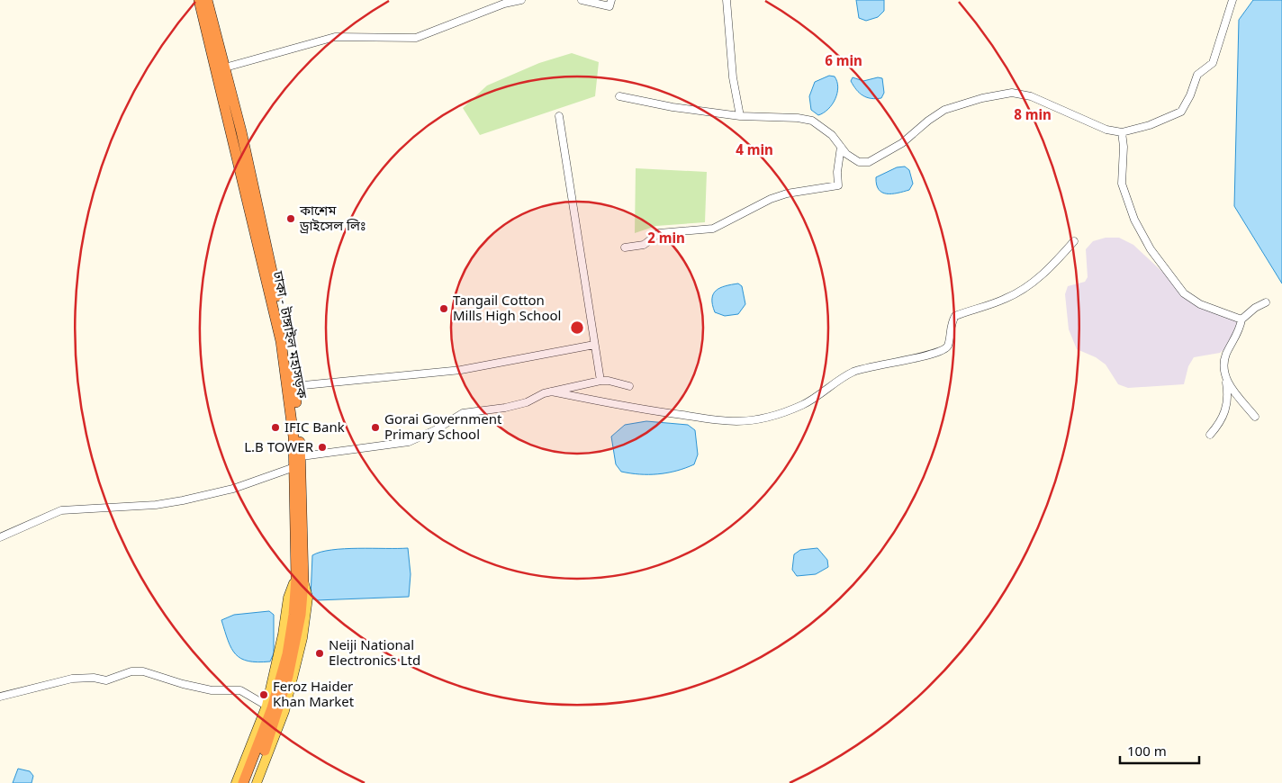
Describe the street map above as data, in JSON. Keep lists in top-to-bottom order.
{
  "streets": {
    "highway": ["ঢাকা - টাঙ্গাইল মহাসড়ক"]
  },
  "places": [
    "কাশেম ড্রাইসেল লিঃ",
    "Tangail Cotton Mills High School",
    "IFIC Bank",
    "Gorai Government Primary School",
    "L.B TOWER",
    "Neiji National Electronics Ltd",
    "Feroz Haider Khan Market"
  ],
  "scale_bar": "100 m",
  "rings": [
    "6 min",
    "8 min",
    "4 min",
    "2 min"
  ]
}
